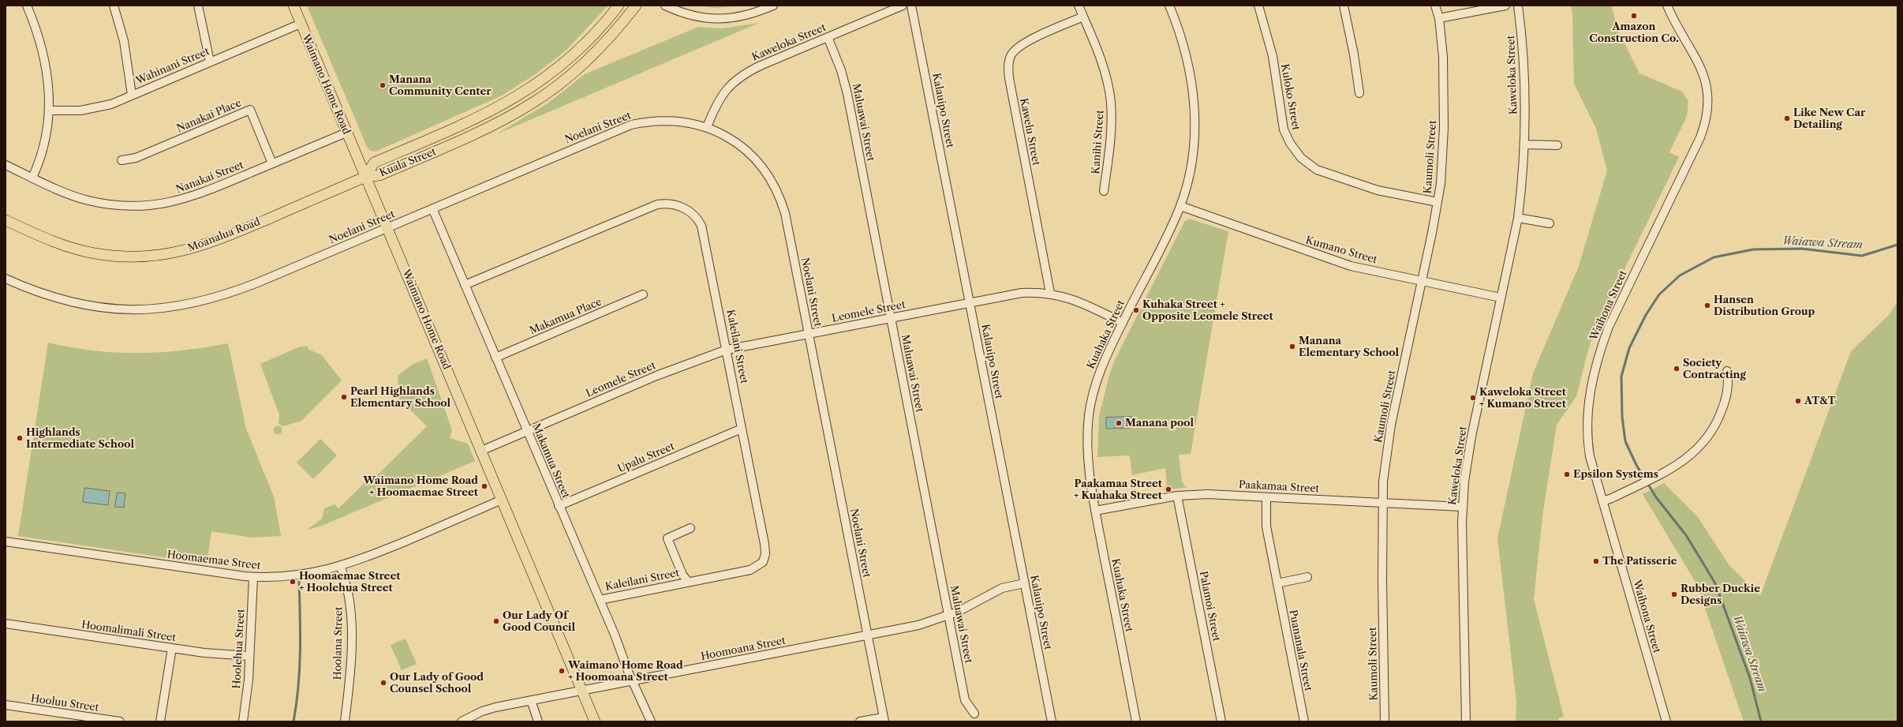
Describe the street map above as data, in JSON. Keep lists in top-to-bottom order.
{
  "streets": {
    "main road": ["Waimano Home Road", "Kuala Street", "Moanalua Road"],
    "street": [
      "Kaweloka Street",
      "Wahinani Street",
      "Kuloko Street",
      "Kalauipo Street",
      "Nanakai Place",
      "Maluawai Street",
      "Noelani Street",
      "Kawelu Street",
      "Kanihi Street",
      "Kaumoli Street",
      "Nanakai Street",
      "Kumano Street",
      "Waihona Street",
      "Leomele Street",
      "Makamua Place",
      "Kuahaka Street",
      "Kaleilani Street",
      "Upalu Street",
      "Makamua Street",
      "Paakamaa Street",
      "Hoomaemae Street",
      "Palamoi Street",
      "Hoomalimali Street",
      "Hoolana Street",
      "Hoolehua Street",
      "Hoomoana Street",
      "Puananala Street",
      "Hooluu Street"
    ]
  },
  "crossings": [
    ["Kaweloka Street", "Maluawai Street"],
    ["Kaweloka Street", "Noelani Street"],
    ["Kaweloka Street", "Kumano Street"],
    ["Kaweloka Street", "Paakamaa Street"],
    ["Wahinani Street", "Waimano Home Road"],
    ["Waimano Home Road", "Noelani Street"],
    ["Waimano Home Road", "Kuala Street"],
    ["Waimano Home Road", "Nanakai Street"],
    ["Waimano Home Road", "Moanalua Road"],
    ["Waimano Home Road", "Leomele Street"],
    ["Waimano Home Road", "Hoomaemae Street"],
    ["Waimano Home Road", "Hoomoana Street"],
    ["Kuloko Street", "Kaumoli Street"],
    ["Kalauipo Street", "Leomele Street"],
    ["Kalauipo Street", "Hoomoana Street"],
    ["Nanakai Place", "Nanakai Street"],
    ["Maluawai Street", "Leomele Street"],
    ["Maluawai Street", "Hoomoana Street"],
    ["Noelani Street", "Leomele Street"],
    ["Noelani Street", "Makamua Street"],
    ["Noelani Street", "Hoomoana Street"],
    ["Kawelu Street", "Kanihi Street"],
    ["Kawelu Street", "Leomele Street"],
    ["Kaumoli Street", "Kumano Street"],
    ["Kaumoli Street", "Paakamaa Street"],
    ["Kuala Street", "Moanalua Road"],
    ["Kumano Street", "Kuahaka Street"],
    ["Leomele Street", "Kuahaka Street"],
    ["Leomele Street", "Kaleilani Street"],
    ["Leomele Street", "Makamua Street"],
    ["Makamua Place", "Makamua Street"],
    ["Kuahaka Street", "Paakamaa Street"],
    ["Kaleilani Street", "Upalu Street"],
    ["Kaleilani Street", "Makamua Street"],
    ["Upalu Street", "Makamua Street"],
    ["Makamua Street", "Hoomoana Street"],
    ["Paakamaa Street", "Palamoi Street"],
    ["Paakamaa Street", "Puananala Street"],
    ["Hoomaemae Street", "Hoolana Street"],
    ["Hoomaemae Street", "Hoolehua Street"],
    ["Hoomalimali Street", "Hoolehua Street"]
  ],
  "water": ["Waiawa Stream"],
  "places": [
    "Amazon Construction Co.",
    "Manana Community Center",
    "Like New Car Detailing",
    "Hansen Distribution Group",
    "Kuhaka Street + Opposite Leomele Street",
    "Manana Elementary School",
    "Society Contracting",
    "Pearl Highlands Elementary School",
    "Kaweloka Street + Kumano Street",
    "AT&T",
    "Manana pool",
    "Highlands Intermediate School",
    "Epsilon Systems",
    "Waimano Home Road + Hoomaemae Street",
    "Paakamaa Street + Kuahaka Street",
    "The Patisserie",
    "Hoomaemae Street + Hoolehua Street",
    "Rubber Duckie Designs",
    "Our Lady Of Good Council",
    "Waimano Home Road + Hoomoana Street",
    "Our Lady of Good Counsel School"
  ]
}
